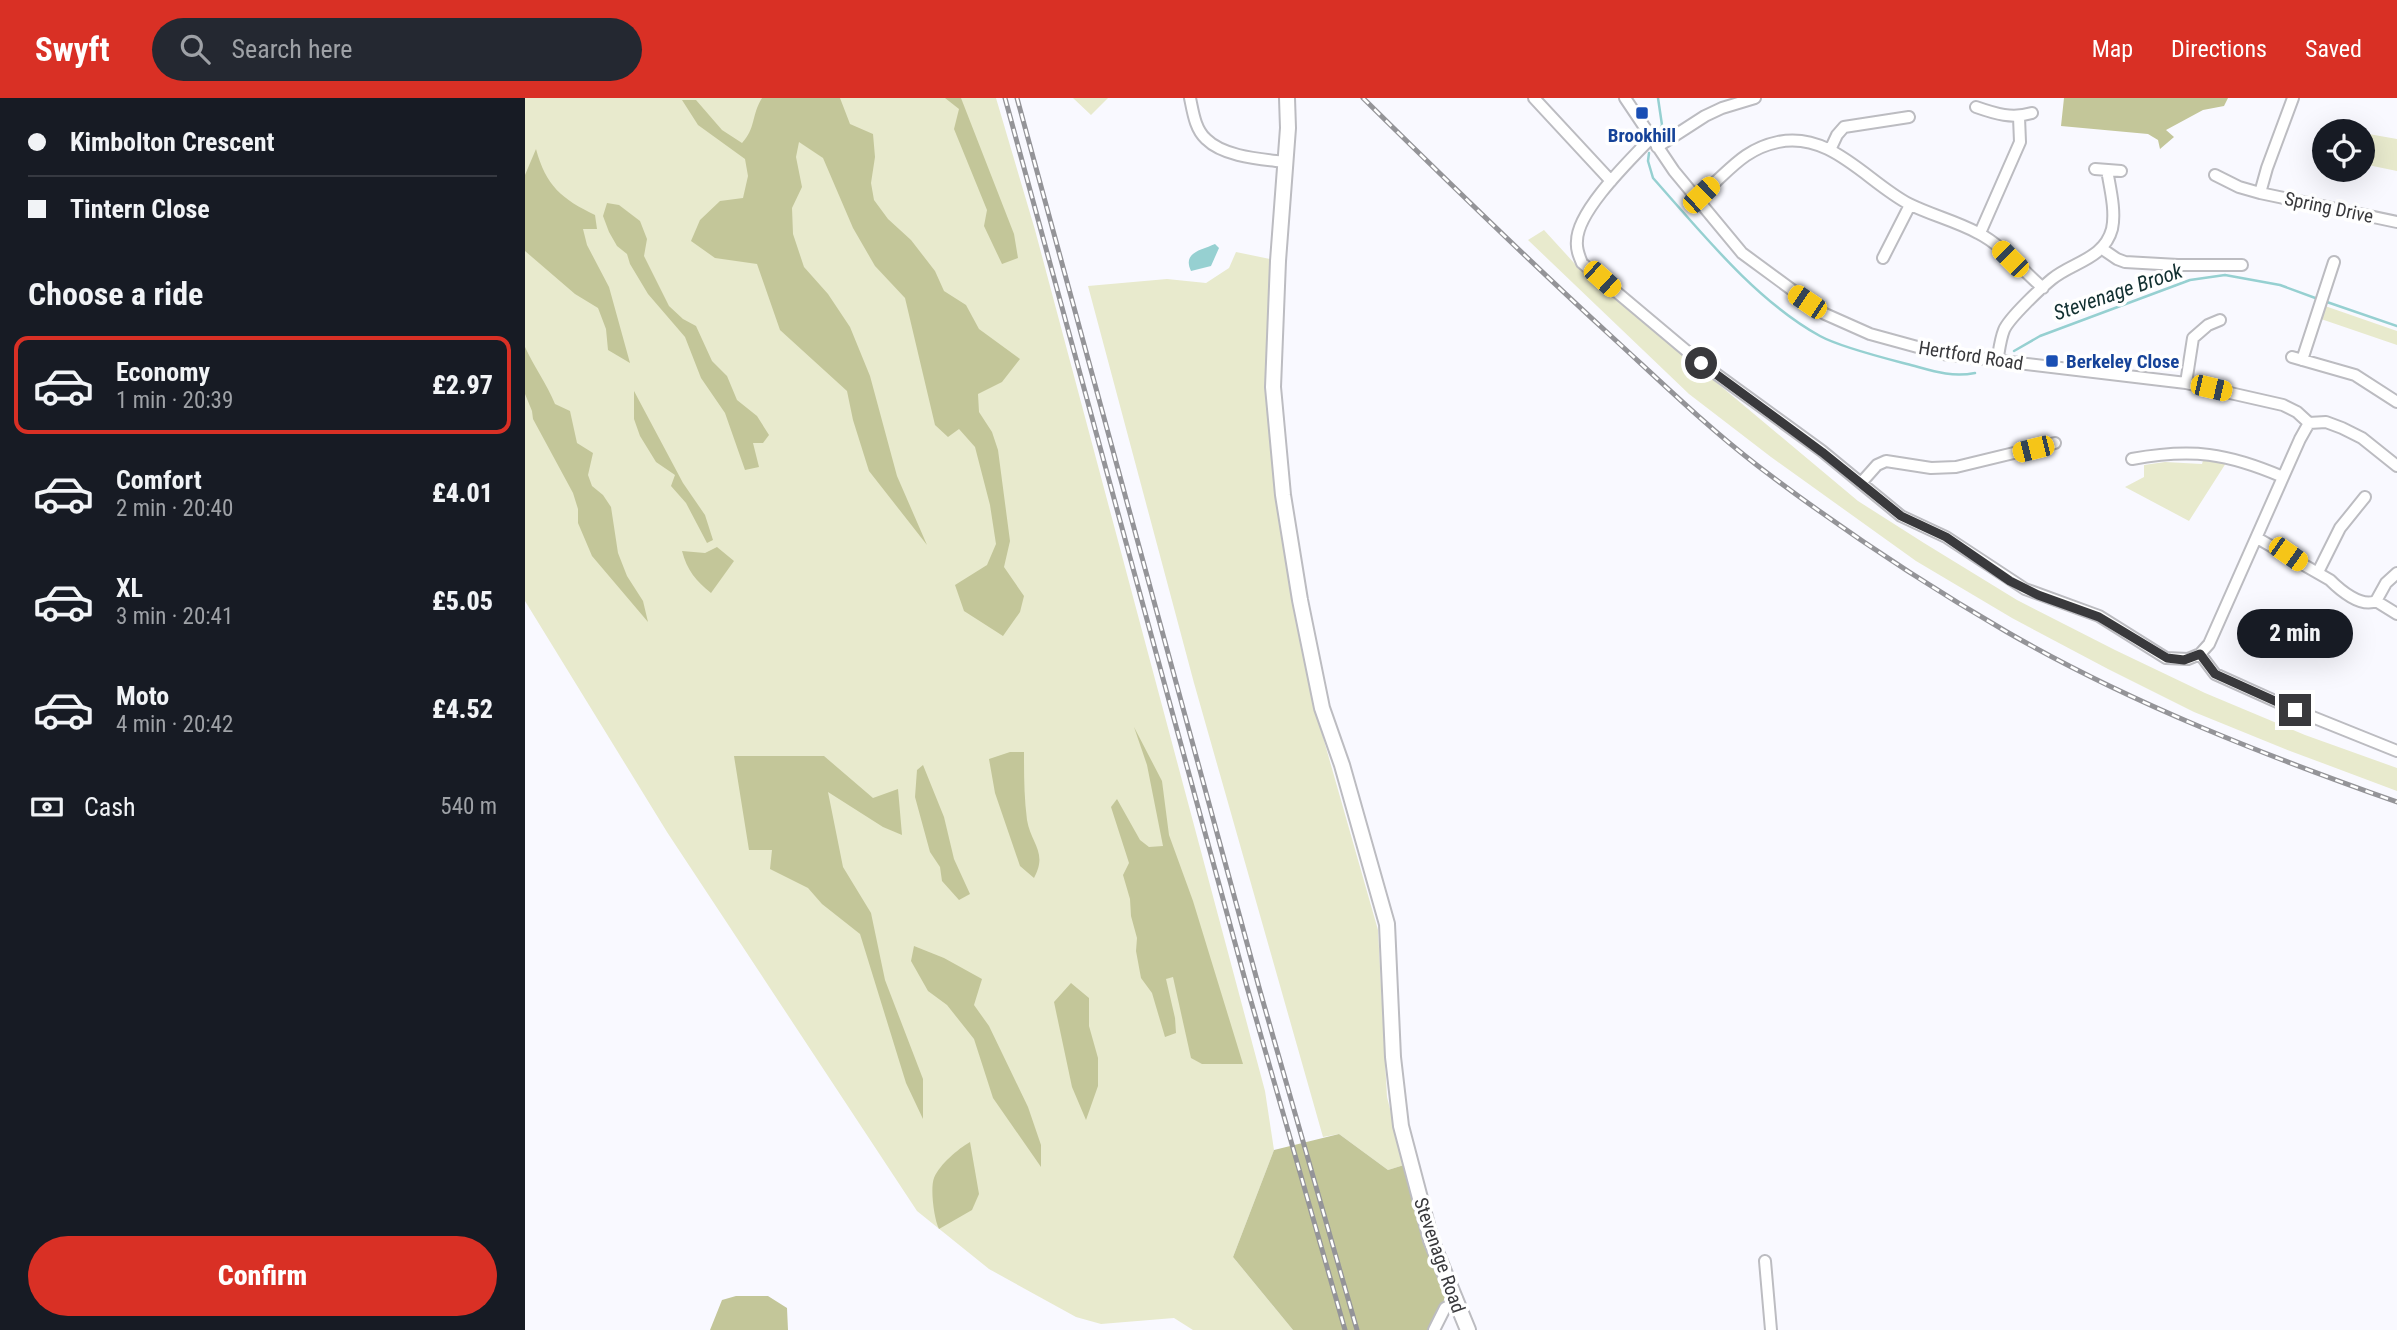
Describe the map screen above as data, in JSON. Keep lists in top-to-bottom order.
{
  "streets": {
    "main road": ["Stevenage Road"],
    "street": ["Spring Drive", "Hertford Road"]
  },
  "water": ["Stevenage Brook"],
  "places": {
    "transit": ["Brookhill", "Berkeley Close"]
  },
  "page": {
    "header": "Swyft",
    "search": "Search here",
    "nav": ["Map", "Directions", "Saved"],
    "banner": ["Kimbolton Crescent", "Tintern Close"],
    "heading": "Choose a ride",
    "list": [
      {
        "name": "Economy",
        "note": "1 min · 20:39",
        "value": "£2.97"
      },
      {
        "name": "Comfort",
        "note": "2 min · 20:40",
        "value": "£4.01"
      },
      {
        "name": "XL",
        "note": "3 min · 20:41",
        "value": "£5.05"
      },
      {
        "name": "Moto",
        "note": "4 min · 20:42",
        "value": "£4.52"
      }
    ],
    "bubble": "2 min",
    "pay": ["Cash", "540 m"],
    "buttons": "Confirm"
  }
}
